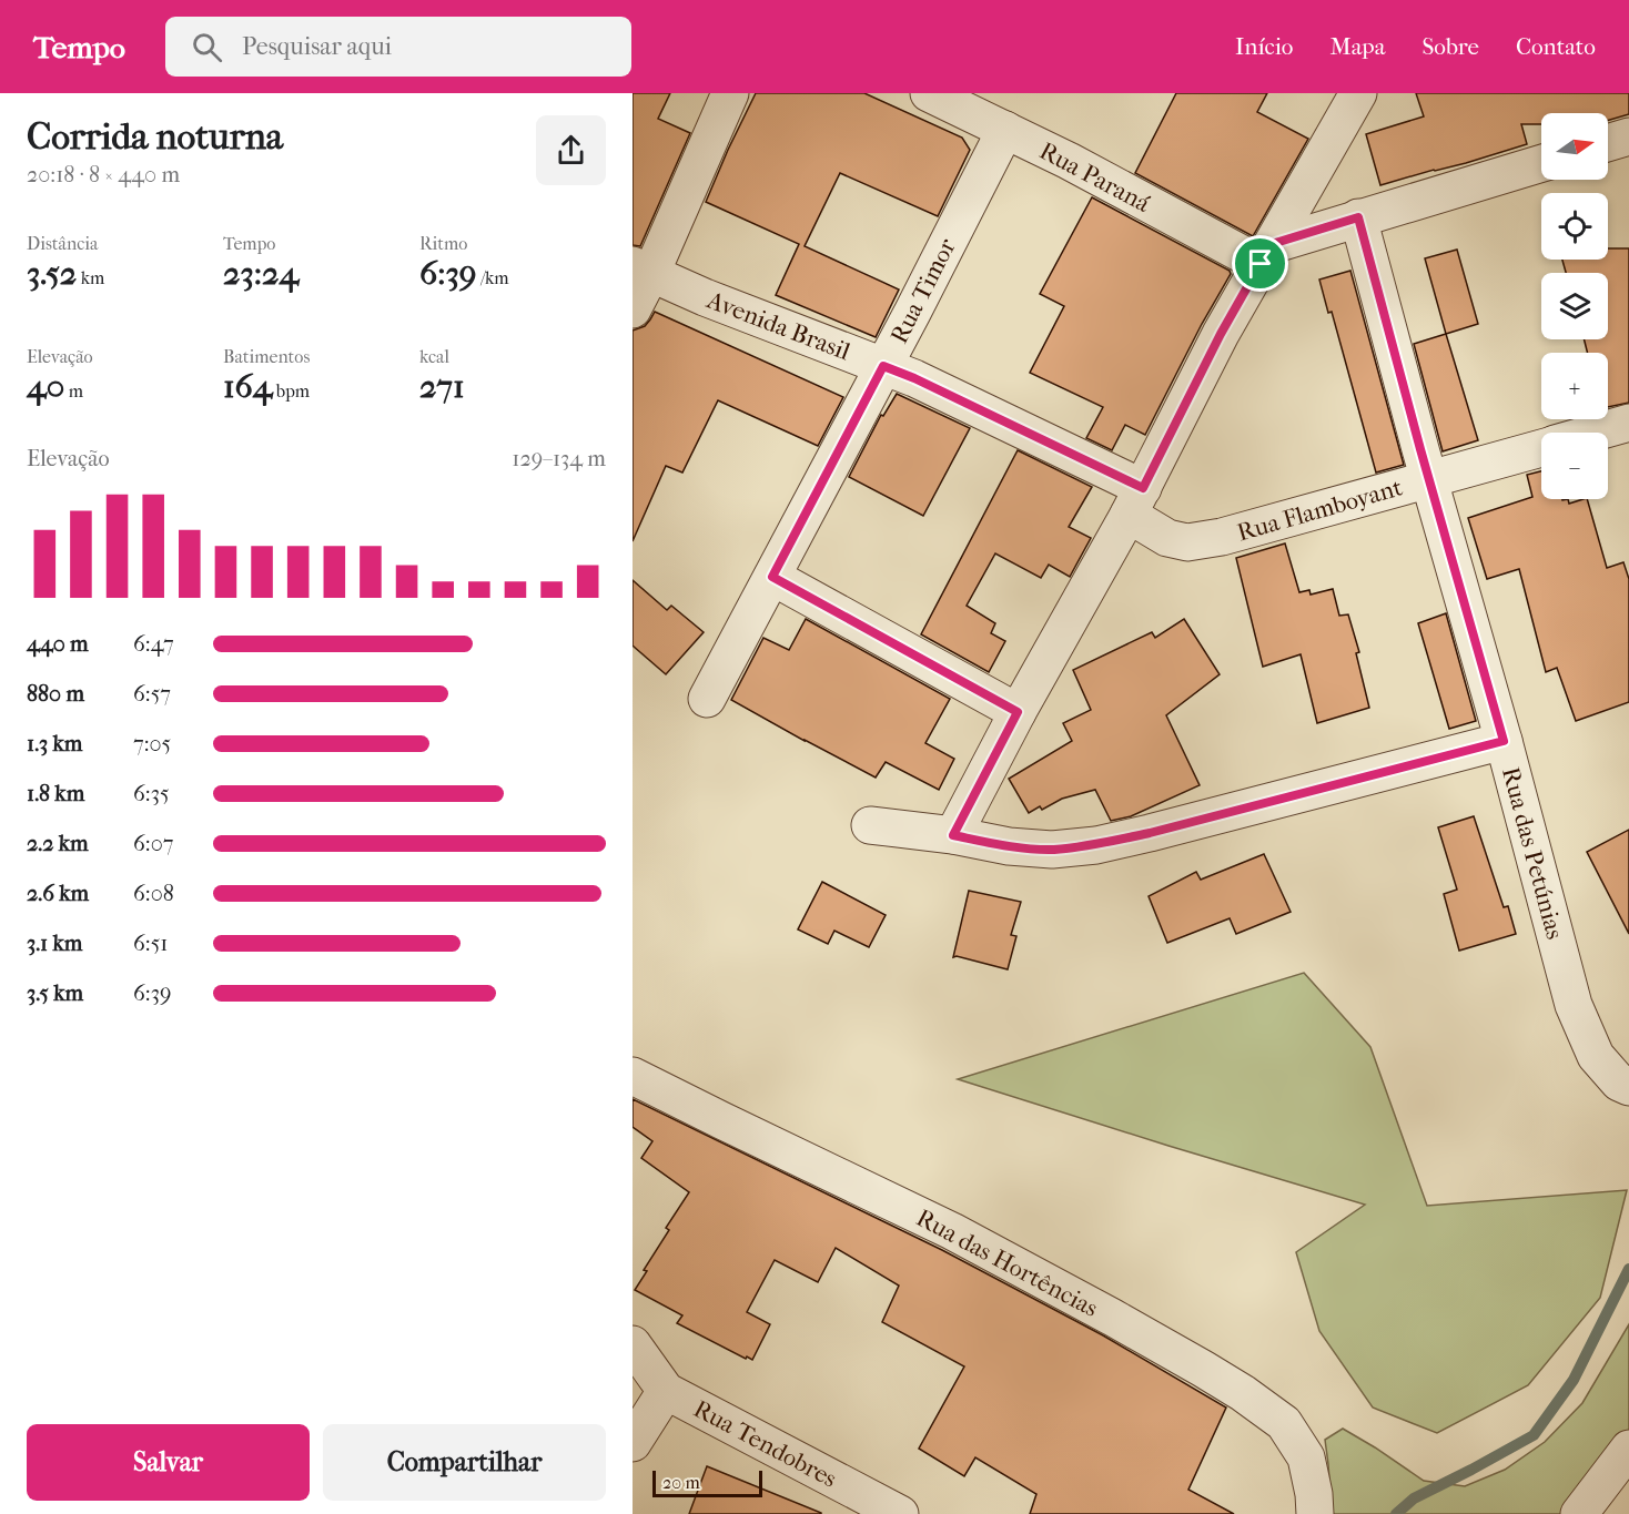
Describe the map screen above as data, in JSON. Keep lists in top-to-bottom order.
{
  "streets": {
    "street": [
      "Rua Paraná",
      "Rua Timor",
      "Avenida Brasil",
      "Rua Flamboyant",
      "Rua das Petúnias",
      "Rua das Hortências",
      "Rua Tendobres"
    ]
  },
  "crossings": [
    ["Rua Paraná", "Rua Timor"],
    ["Rua Timor", "Avenida Brasil"],
    ["Avenida Brasil", "Rua Flamboyant"],
    ["Rua Flamboyant", "Rua das Petúnias"]
  ],
  "scale_bar": "20 m",
  "north": "right",
  "page": {
    "header": "Tempo",
    "search": "Pesquisar aqui",
    "nav": [
      "Início",
      "Mapa",
      "Sobre",
      "Contato"
    ],
    "heading": ["Corrida noturna", "20:18 · 8 × 440 m"],
    "map_buttons": ["+", "−"],
    "stats": [
      ["Distância", "3.52 km"],
      ["Tempo", "23:24"],
      ["Ritmo", "6:39 /km"],
      ["Elevação", "40 m"],
      ["Batimentos", "164 bpm"],
      ["kcal", "271"]
    ],
    "chart": ["Elevação", "129–134 m"],
    "list": [
      {
        "name": "440 m",
        "note": "6:47"
      },
      {
        "name": "880 m",
        "note": "6:57"
      },
      {
        "name": "1.3 km",
        "note": "7:05"
      },
      {
        "name": "1.8 km",
        "note": "6:35"
      },
      {
        "name": "2.2 km",
        "note": "6:07"
      },
      {
        "name": "2.6 km",
        "note": "6:08"
      },
      {
        "name": "3.1 km",
        "note": "6:51"
      },
      {
        "name": "3.5 km",
        "note": "6:39"
      }
    ],
    "buttons": ["Salvar", "Compartilhar"],
    "scale": "20 m"
  }
}
